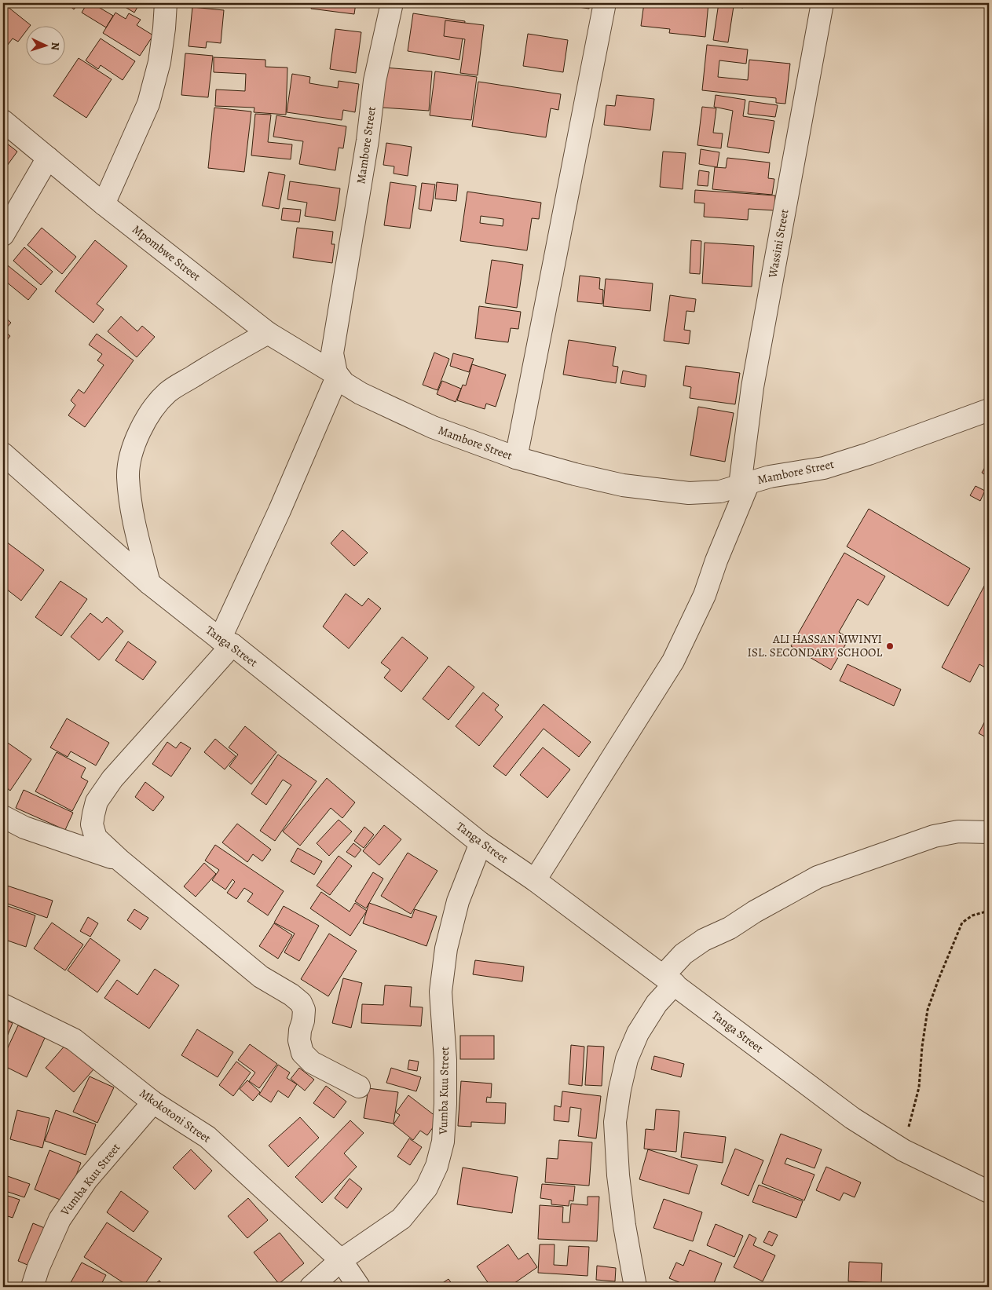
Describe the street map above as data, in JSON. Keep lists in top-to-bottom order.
{
  "streets": {
    "street": [
      "Mambore Street",
      "Wassini Street",
      "Mpombwe Street",
      "Tanga Street",
      "Vumba Kuu Street",
      "Mkokotoni Street"
    ]
  },
  "crossings": [
    ["Mambore Street", "Wassini Street"],
    ["Mambore Street", "Mpombwe Street"],
    ["Wassini Street", "Tanga Street"],
    ["Tanga Street", "Vumba Kuu Street"],
    ["Vumba Kuu Street", "Mkokotoni Street"]
  ],
  "places": ["ALI HASSAN MWINYI ISL. SECONDARY SCHOOL"],
  "north": "right"
}
